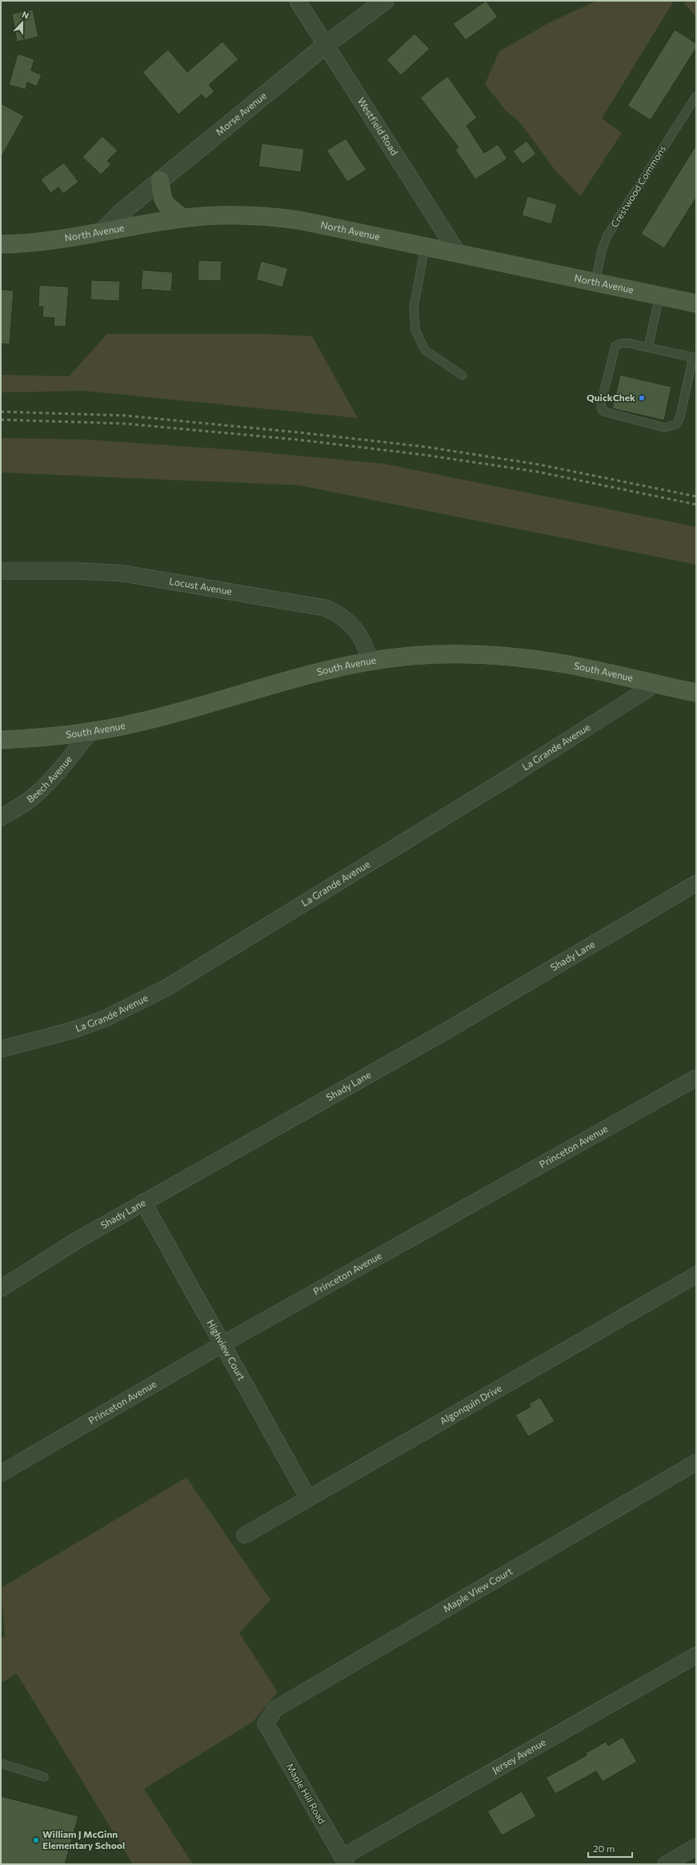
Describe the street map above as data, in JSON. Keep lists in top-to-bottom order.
{
  "streets": {
    "main road": ["North Avenue", "South Avenue"],
    "street": [
      "Morse Avenue",
      "Westfield Road",
      "Locust Avenue",
      "La Grande Avenue",
      "Beech Avenue",
      "Shady Lane",
      "Princeton Avenue",
      "Highview Court",
      "Algonquin Drive",
      "Maple View Court",
      "Jersey Avenue",
      "Maple Hill Road"
    ],
    "lane": ["Crestwood Commons"]
  },
  "crossings": [
    ["Morse Avenue", "Westfield Road"],
    ["Morse Avenue", "North Avenue"],
    ["Westfield Road", "North Avenue"],
    ["Crestwood Commons", "North Avenue"],
    ["Locust Avenue", "South Avenue"],
    ["South Avenue", "La Grande Avenue"],
    ["South Avenue", "Beech Avenue"],
    ["Shady Lane", "Highview Court"],
    ["Princeton Avenue", "Highview Court"],
    ["Highview Court", "Algonquin Drive"],
    ["Maple View Court", "Maple Hill Road"],
    ["Jersey Avenue", "Maple Hill Road"]
  ],
  "places": ["QuickChek", "William J McGinn Elementary School"],
  "scale_bar": "20 m",
  "north": "top"
}
